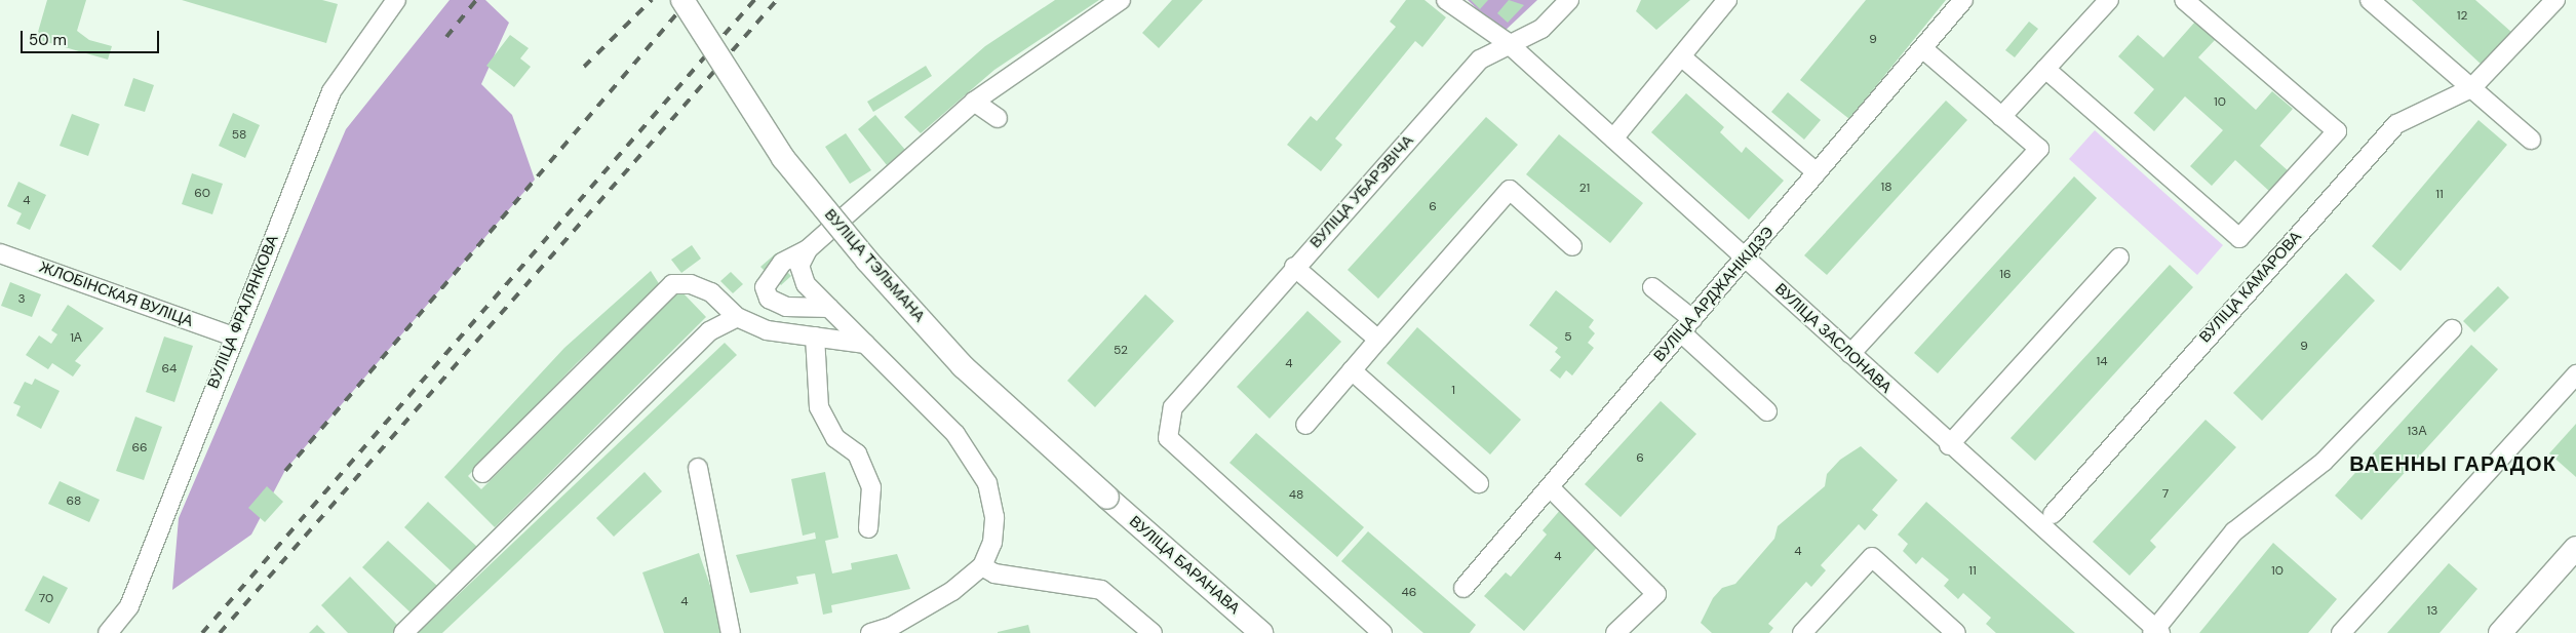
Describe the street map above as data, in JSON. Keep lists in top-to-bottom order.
{
  "streets": {
    "main road": ["ВУЛІЦА ТЭЛЬМАНА", "ВУЛІЦА БАРАНАВА"],
    "street": [
      "ВУЛІЦА УБАРЭВІЧА",
      "ВУЛІЦА КАМАРОВА",
      "ЖЛОБІНСКАЯ ВУЛІЦА",
      "ВУЛІЦА АРДЖАНІКІДЗЭ",
      "ВУЛІЦА ФРАЛЯНКОВА",
      "ВУЛІЦА ЗАСЛОНАВА"
    ]
  },
  "crossings": [
    ["ВУЛІЦА УБАРЭВІЧА", "ВУЛІЦА ЗАСЛОНАВА"],
    ["ВУЛІЦА ТЭЛЬМАНА", "ВУЛІЦА БАРАНАВА"],
    ["ЖЛОБІНСКАЯ ВУЛІЦА", "ВУЛІЦА ФРАЛЯНКОВА"],
    ["ВУЛІЦА АРДЖАНІКІДЗЭ", "ВУЛІЦА ЗАСЛОНАВА"]
  ],
  "districts": ["ВАЕННЫ ГАРАДОК"],
  "house_numbers": [
    "12",
    "9",
    "10",
    "58",
    "18",
    "21",
    "60",
    "11",
    "4",
    "6",
    "16",
    "3",
    "5",
    "1А",
    "9",
    "52",
    "14",
    "4",
    "64",
    "1",
    "13А",
    "66",
    "6",
    "7",
    "48",
    "68",
    "4",
    "4",
    "11",
    "10",
    "46",
    "70",
    "4",
    "13"
  ],
  "scale_bar": "50 m"
}
